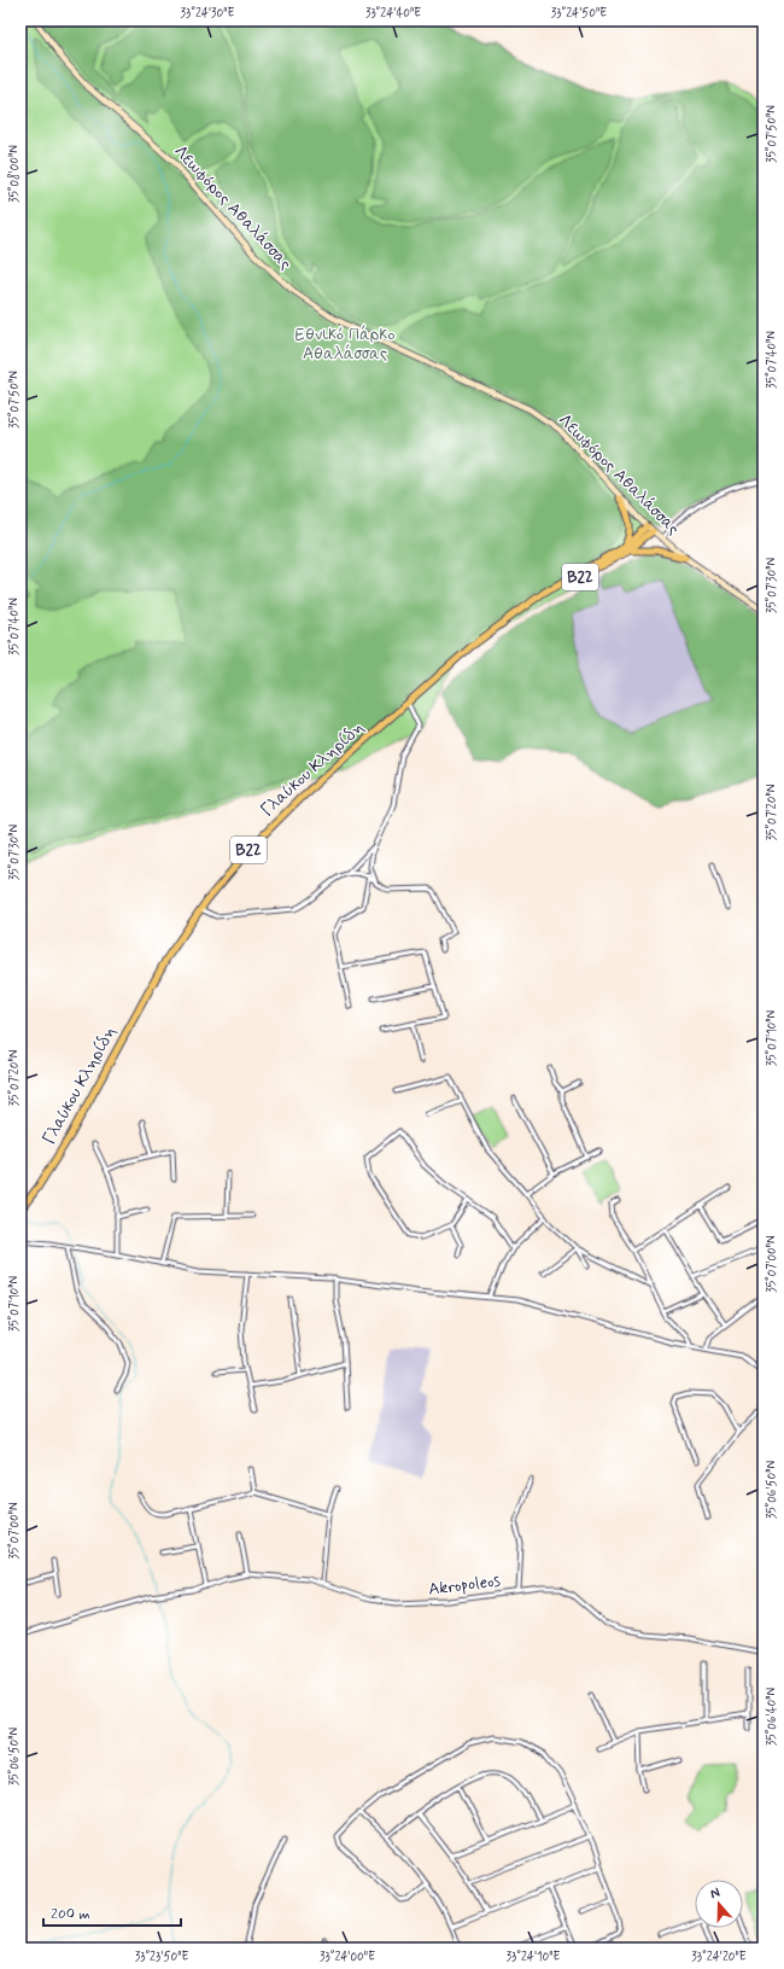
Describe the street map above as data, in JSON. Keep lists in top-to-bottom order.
{
  "streets": {
    "main road": ["Λεωφόρος Αθαλάσσας", "B22", "Γλαύκου Κληρίδη"],
    "street": ["Akropoleos"]
  },
  "crossings": [
    ["Λεωφόρος Αθαλάσσας", "Γλαύκου Κληρίδη"]
  ],
  "parks": ["Εθνικό Πάρκο Αθαλάσσας"],
  "scale_bar": "200 m",
  "north": "top",
  "coordinates": [
    "33°24'30\"E",
    "33°24'40\"E",
    "33°24'50\"E",
    "35°07'50\"N",
    "35°08'00\"N",
    "35°07'40\"N",
    "35°07'30\"N",
    "35°07'20\"N",
    "35°07'10\"N",
    "35°07'00\"N",
    "35°06'50\"N",
    "35°06'40\"N",
    "33°23'50\"E",
    "33°24'00\"E",
    "33°24'10\"E",
    "33°24'20\"E"
  ]
}
